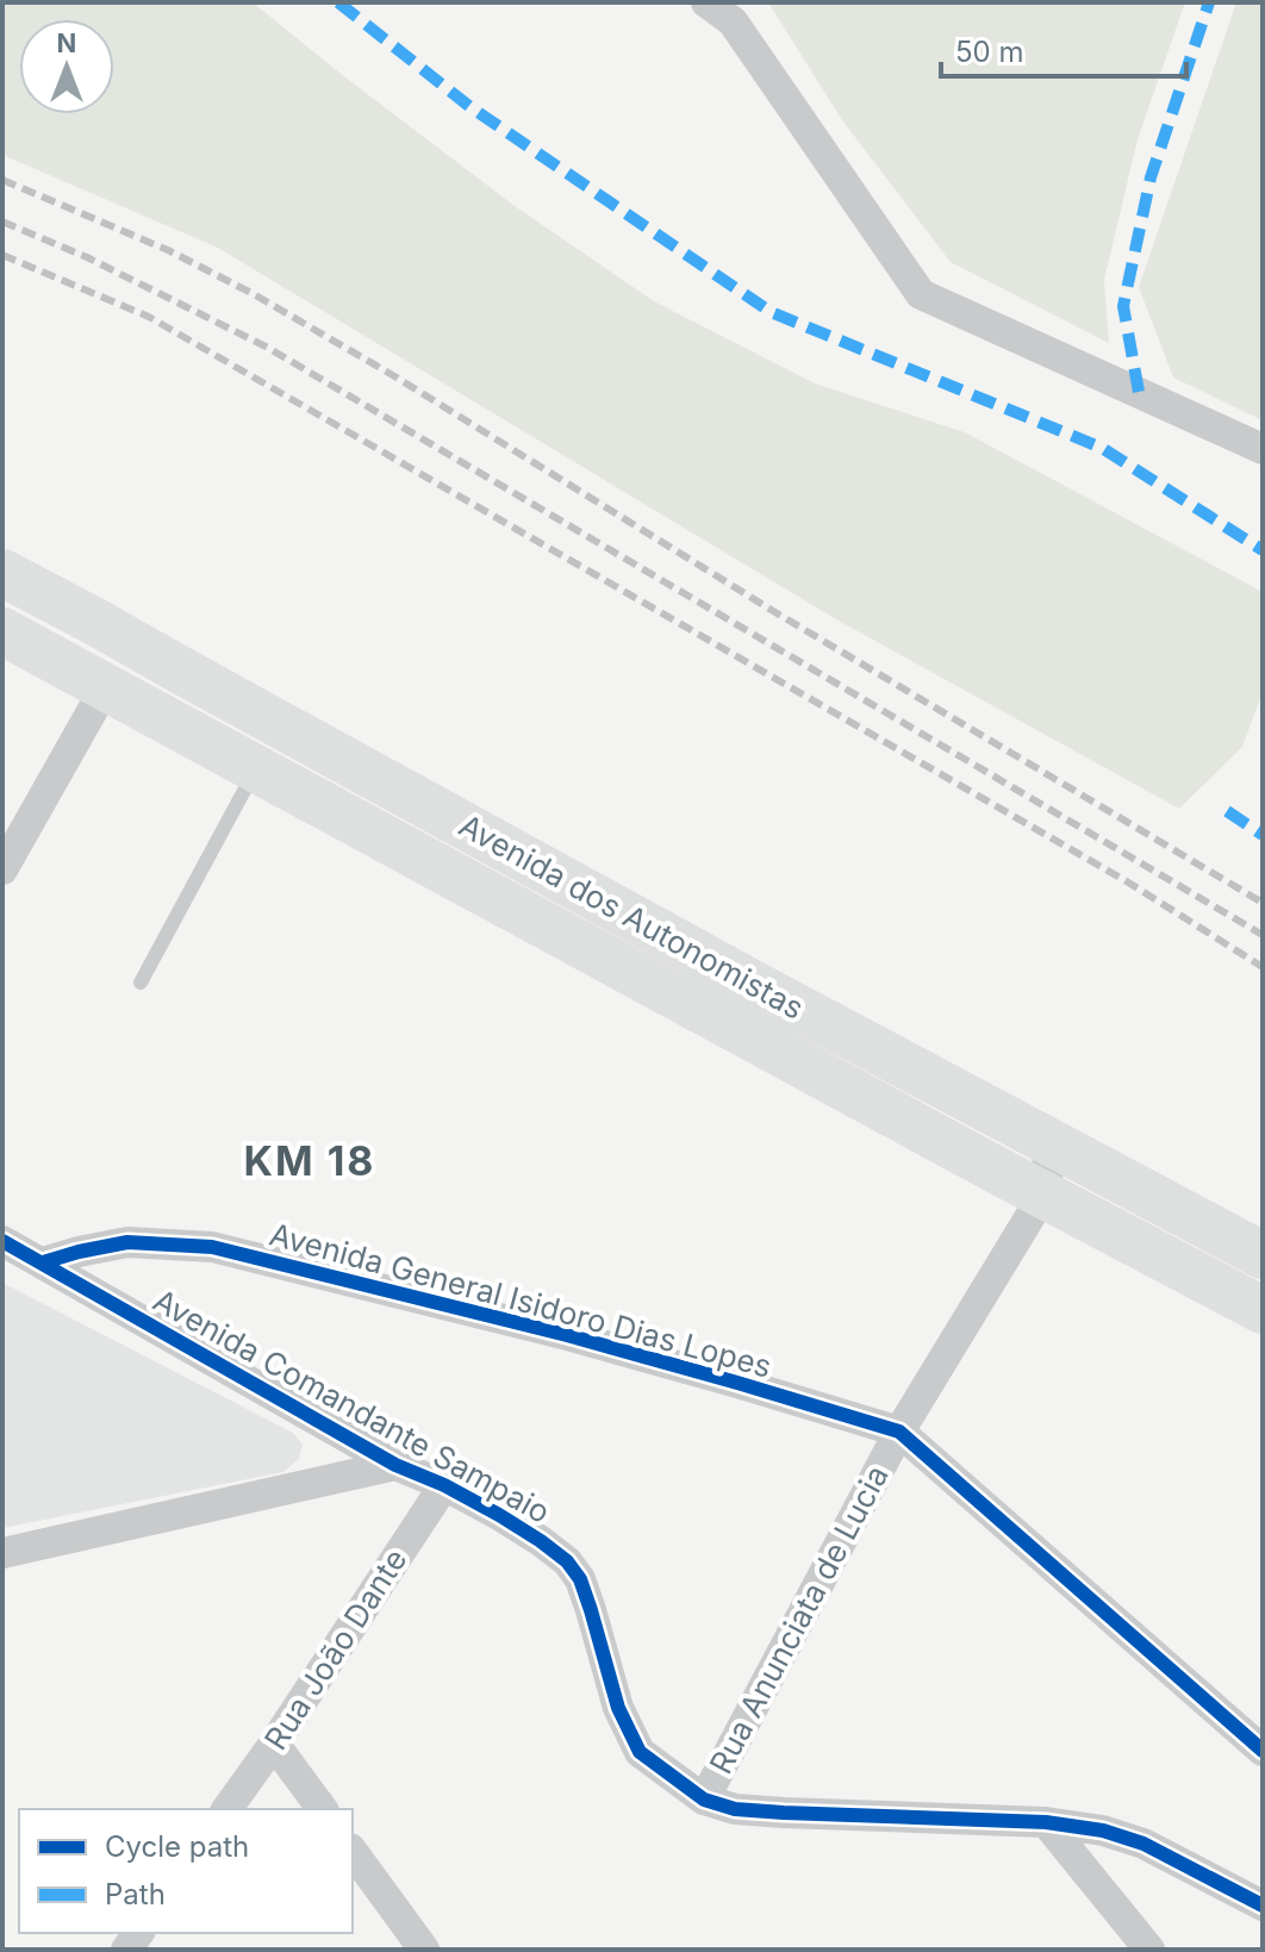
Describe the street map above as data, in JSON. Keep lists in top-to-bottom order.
{
  "streets": {
    "main road": ["Avenida dos Autonomistas"],
    "street": [
      "Avenida General Isidoro Dias Lopes",
      "Avenida Comandante Sampaio",
      "Rua Anunciata de Lucia",
      "Rua João Dante"
    ]
  },
  "crossings": [
    ["Avenida dos Autonomistas", "Rua Anunciata de Lucia"],
    ["Avenida General Isidoro Dias Lopes", "Avenida Comandante Sampaio"],
    ["Avenida General Isidoro Dias Lopes", "Rua Anunciata de Lucia"],
    ["Avenida Comandante Sampaio", "Rua Anunciata de Lucia"],
    ["Avenida Comandante Sampaio", "Rua João Dante"]
  ],
  "districts": ["KM 18"],
  "legend": ["Cycle path", "Path"],
  "scale_bar": "50 m",
  "north": "top"
}
